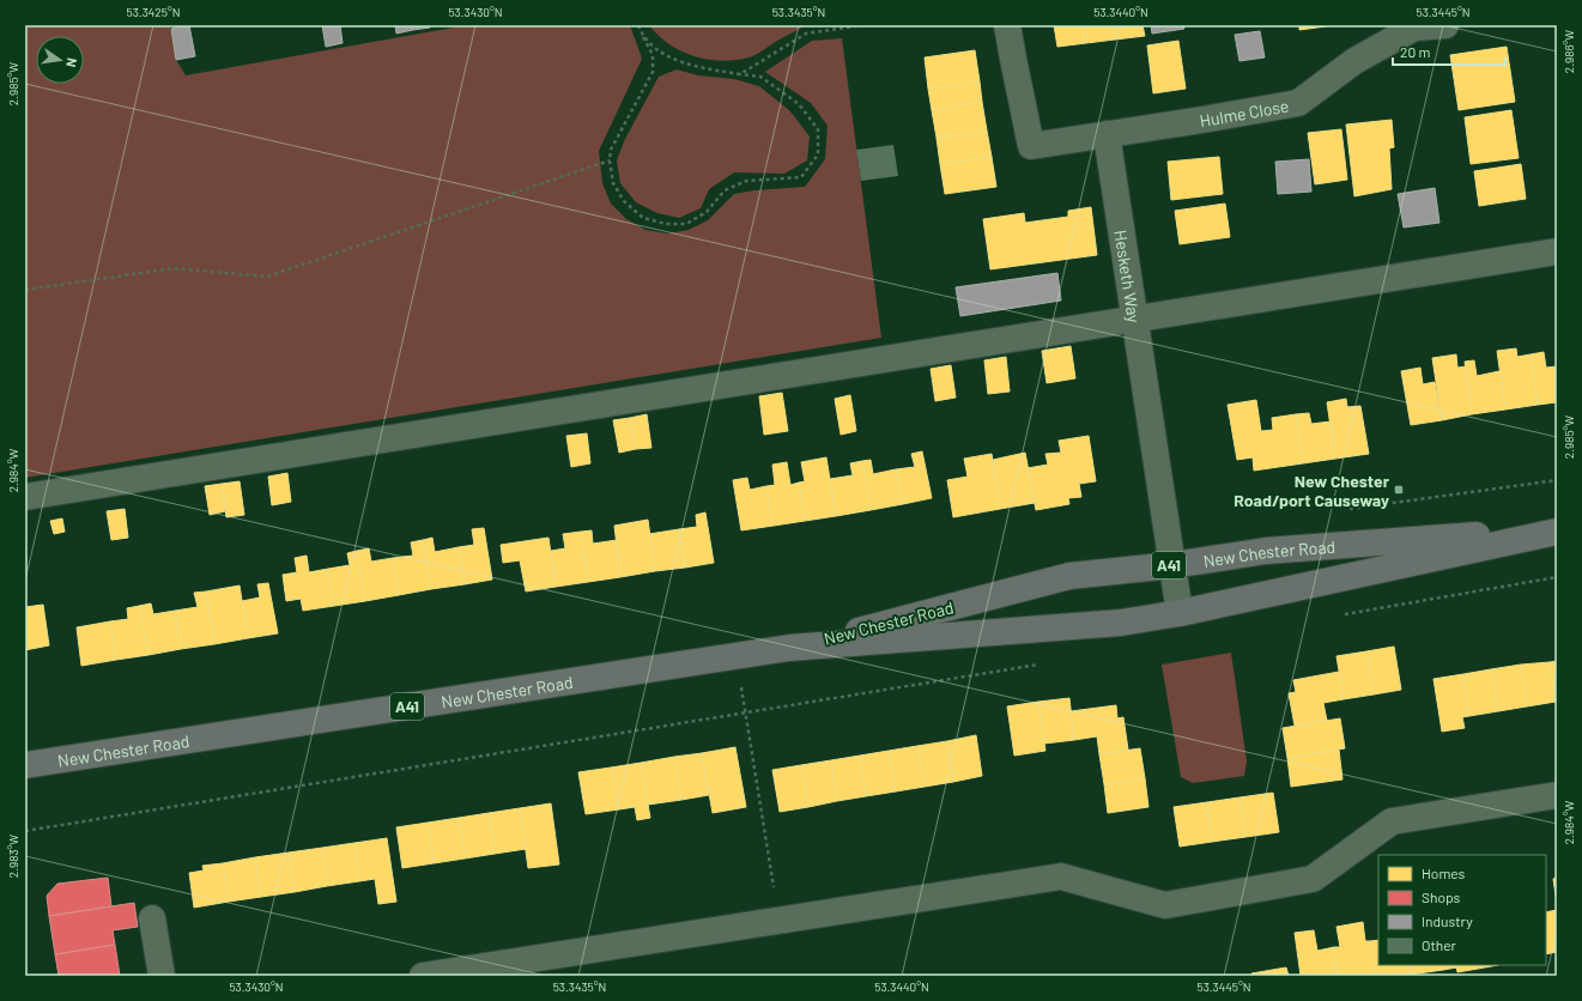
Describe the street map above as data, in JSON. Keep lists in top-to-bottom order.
{
  "streets": {
    "highway": ["New Chester Road", "A41"],
    "street": ["Hulme Close", "Hesketh Way"]
  },
  "crossings": [
    ["Hulme Close", "Hesketh Way"],
    ["Hesketh Way", "New Chester Road"]
  ],
  "places": {
    "transit": ["New Chester Road/port Causeway"]
  },
  "legend": [
    "Homes",
    "Shops",
    "Industry",
    "Other"
  ],
  "scale_bar": "20 m",
  "north": "right",
  "coordinates": [
    "53.3425°N",
    "53.3430°N",
    "53.3435°N",
    "53.3440°N",
    "53.3445°N",
    "2.986°W",
    "2.985°W",
    "2.984°W",
    "2.983°W"
  ]
}
